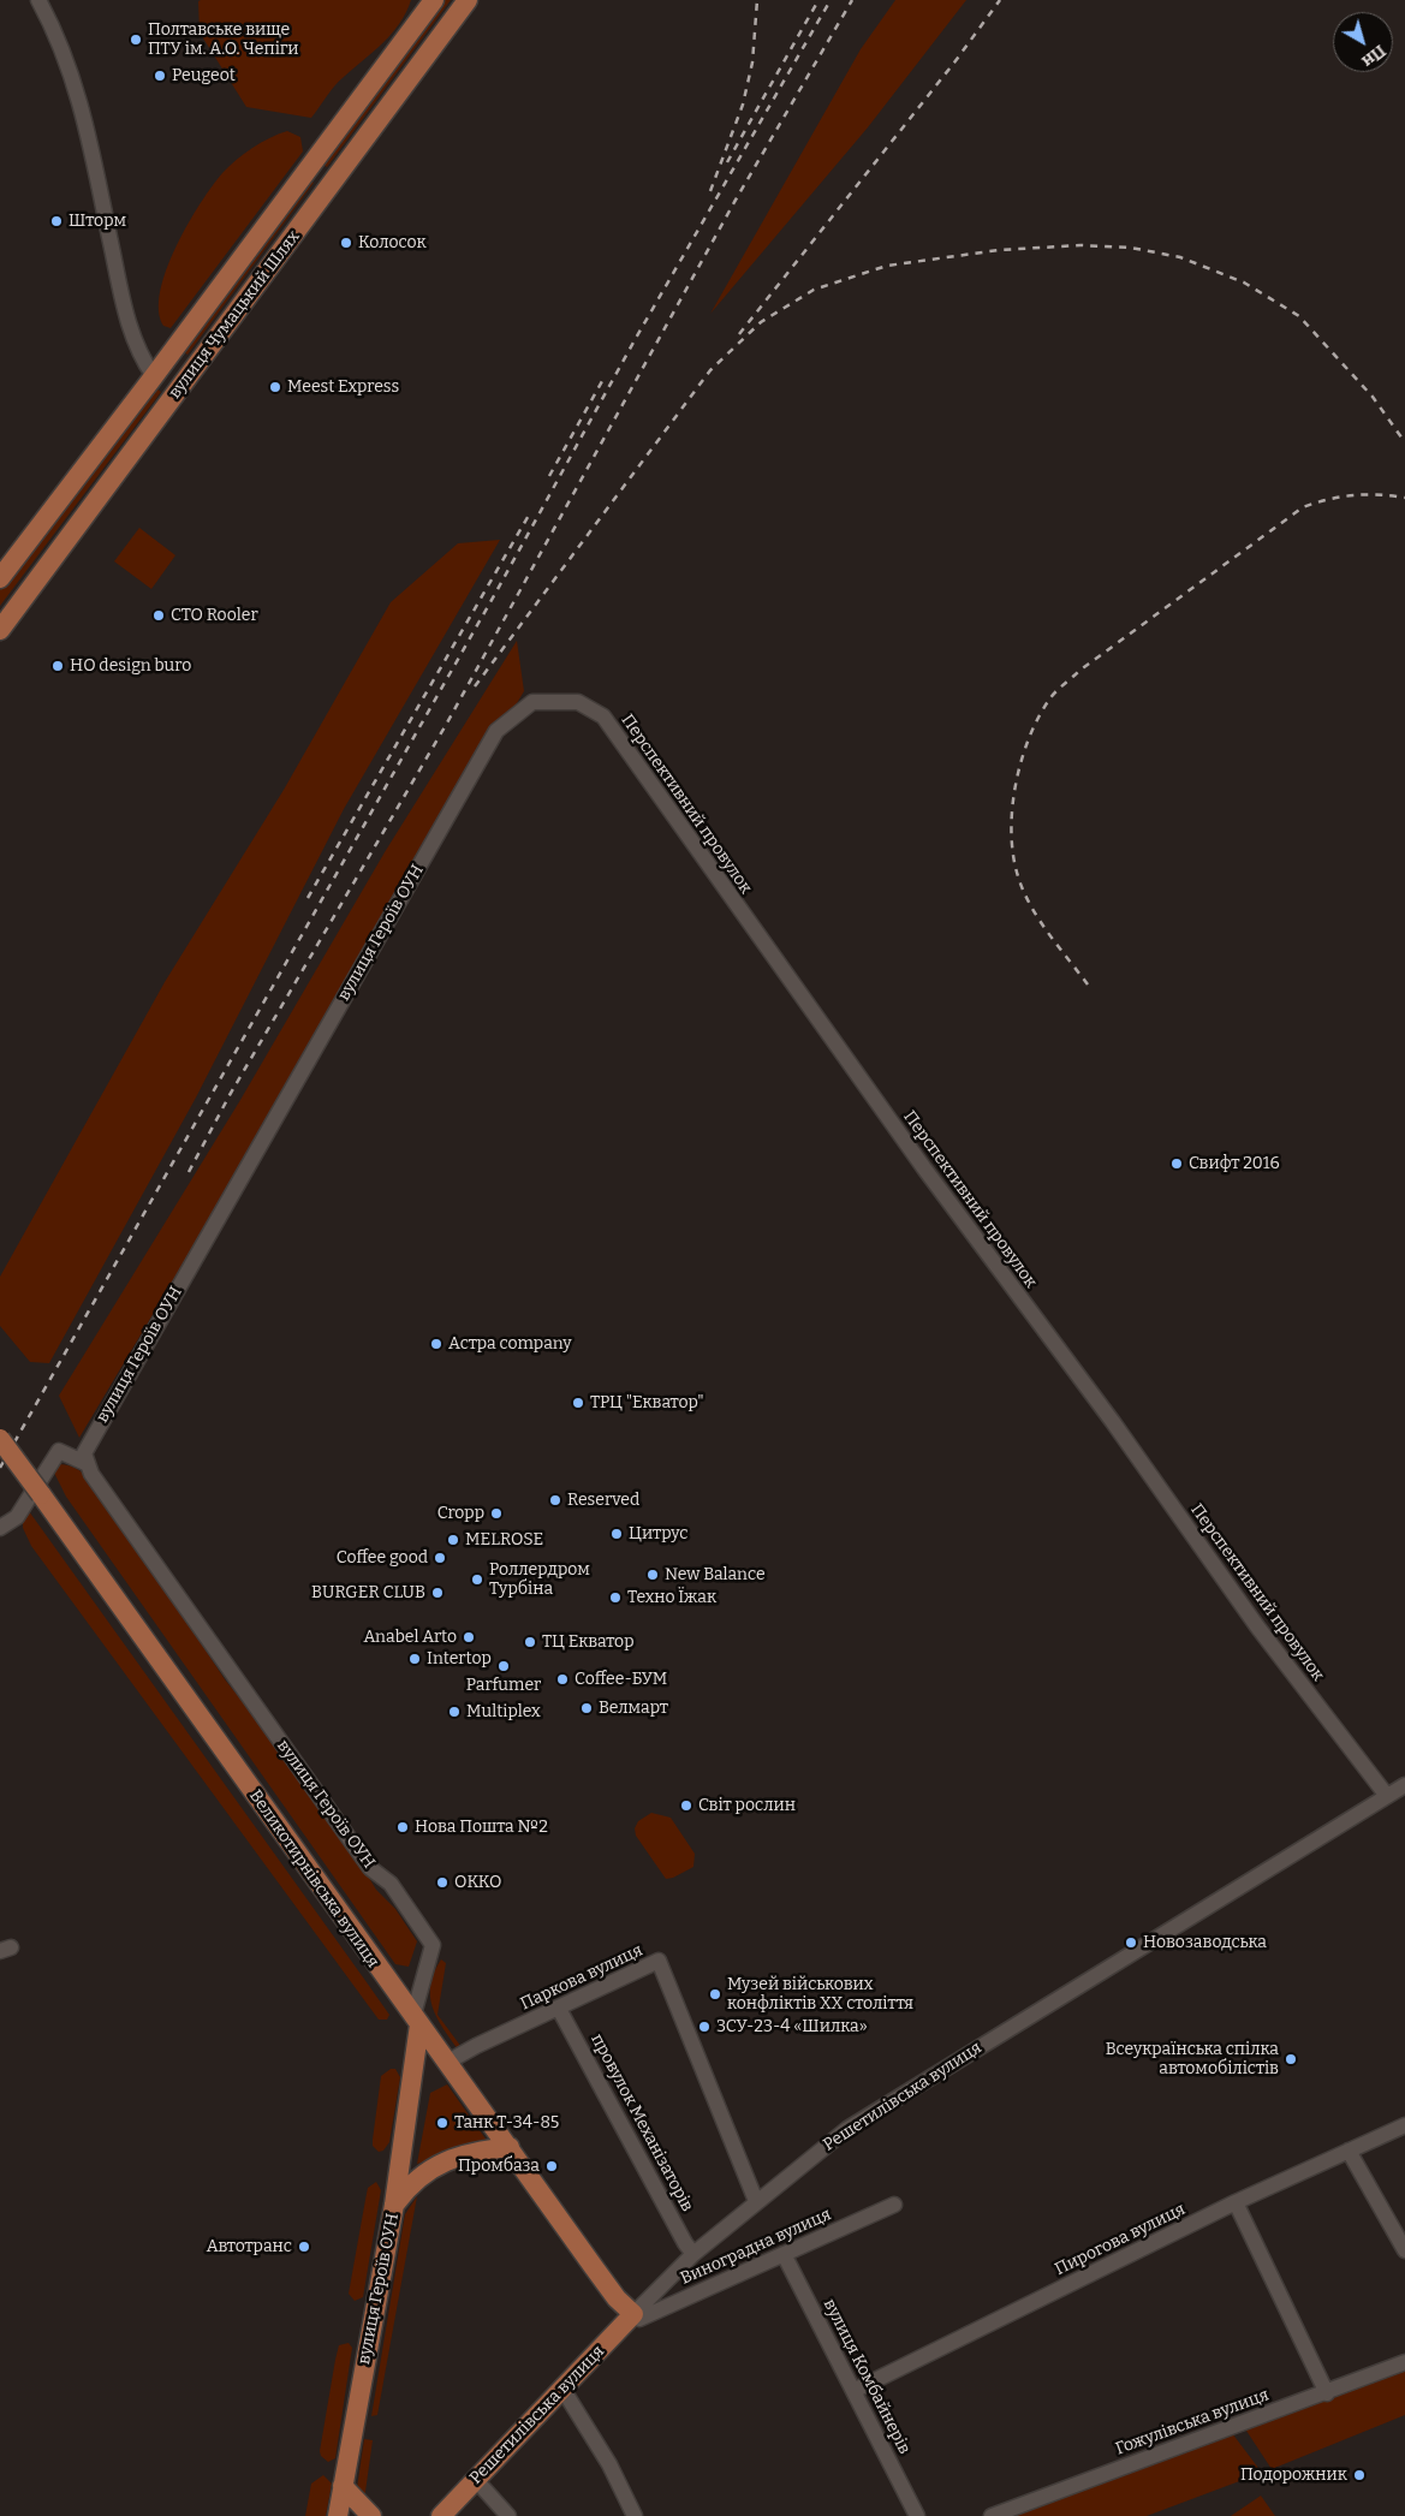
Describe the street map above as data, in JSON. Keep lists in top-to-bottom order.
{
  "streets": {
    "main road": [
      "вулиця Чумацький Шлях",
      "вулиця Героїв ОУН",
      "Великотирнівська вулиця",
      "Решетилівська вулиця"
    ],
    "street": [
      "Перспективний провулок",
      "Паркова вулиця",
      "провулок Механізаторів",
      "Пирогова вулиця",
      "Виноградна вулиця",
      "вулиця Комбайнерів",
      "Гожулівська вулиця"
    ]
  },
  "crossings": [
    ["Перспективний провулок", "вулиця Героїв ОУН"],
    ["Перспективний провулок", "Решетилівська вулиця"],
    ["вулиця Героїв ОУН", "Великотирнівська вулиця"],
    ["Великотирнівська вулиця", "Паркова вулиця"],
    ["Великотирнівська вулиця", "Решетилівська вулиця"],
    ["Великотирнівська вулиця", "Виноградна вулиця"],
    ["Паркова вулиця", "Решетилівська вулиця"],
    ["Паркова вулиця", "провулок Механізаторів"],
    ["Решетилівська вулиця", "провулок Механізаторів"],
    ["Решетилівська вулиця", "Виноградна вулиця"],
    ["Пирогова вулиця", "вулиця Комбайнерів"],
    ["Виноградна вулиця", "вулиця Комбайнерів"]
  ],
  "places": [
    "Полтавське вище ПТУ ім. А.О. Чепіги",
    "Peugeot",
    "Шторм",
    "Колосок",
    "Meest Express",
    "СТО Rooler",
    "HO design buro",
    "Свифт 2016",
    "Астра company",
    "ТРЦ \"Екватор\"",
    "Reserved",
    "Cropp",
    "Цитрус",
    "MELROSE",
    "Coffee good",
    "New Balance",
    "Роллердром Турбіна",
    "BURGER CLUB",
    "Техно Їжак",
    "Anabel Arto",
    "ТЦ Екватор",
    "Intertop",
    "Parfumer",
    "Coffee-БУМ",
    "Велмарт",
    "Multiplex",
    "Світ рослин",
    "Нова Пошта №2",
    "ОККО",
    "Новозаводська",
    "Музей військових конфліктів ХХ століття",
    "ЗСУ-23-4 «Шилка»",
    "Всеукраїнська спілка автомобілістів",
    "Танк Т-34-85",
    "Промбаза",
    "Автотранс",
    "Подорожник"
  ],
  "north": "bottom right"
}
